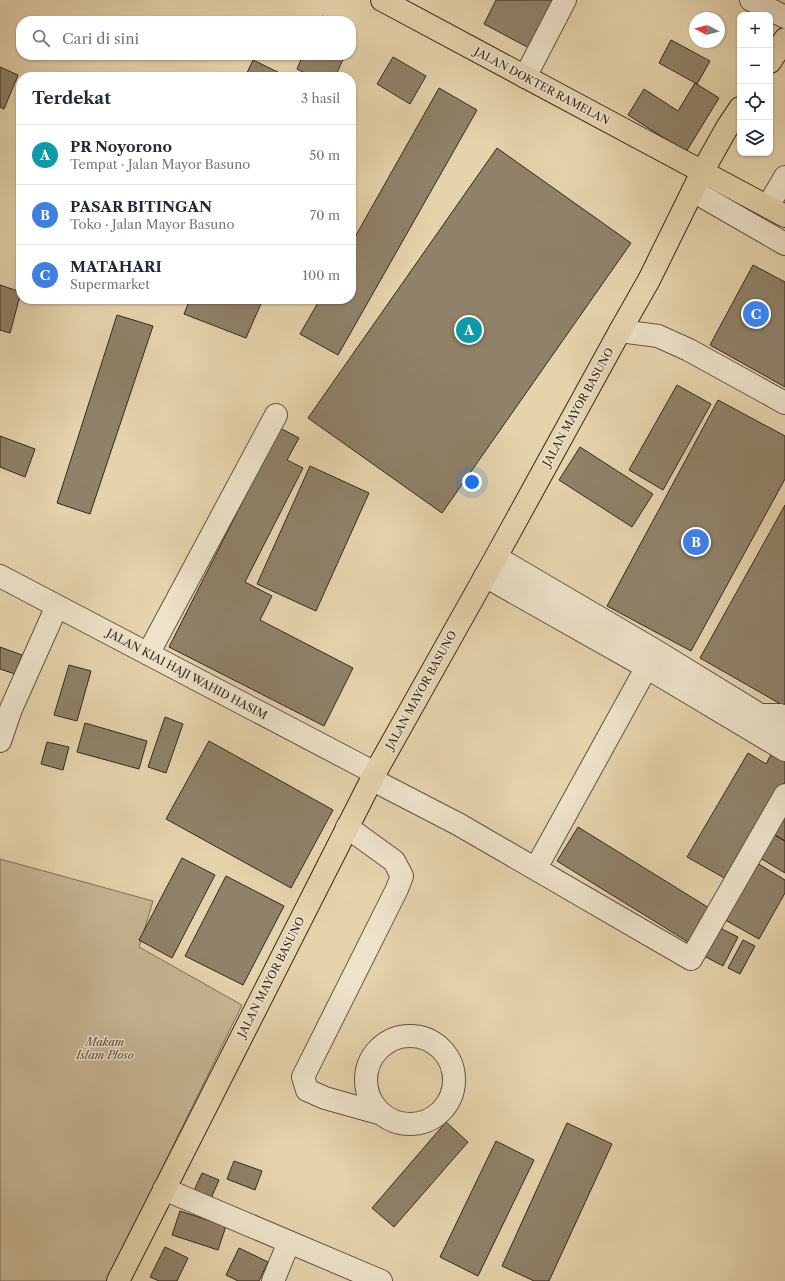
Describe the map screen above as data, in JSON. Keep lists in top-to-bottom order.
{
  "streets": {
    "main road": ["JALAN DOKTER RAMELAN", "JALAN MAYOR BASUNO"],
    "street": ["JALAN KIAI HAJI WAHID HASIM"]
  },
  "crossings": [
    ["JALAN DOKTER RAMELAN", "JALAN MAYOR BASUNO"],
    ["JALAN MAYOR BASUNO", "JALAN KIAI HAJI WAHID HASIM"]
  ],
  "parks": ["Makam Islam Ploso"],
  "north": "left",
  "page": {
    "map_buttons": ["+", "−"],
    "search": "Cari di sini",
    "heading": ["Terdekat", "3 hasil"],
    "list": [
      {
        "mark": "A",
        "name": "PR Noyorono",
        "note": "Tempat · Jalan Mayor Basuno",
        "value": "50 m"
      },
      {
        "mark": "B",
        "name": "PASAR BITINGAN",
        "note": "Toko · Jalan Mayor Basuno",
        "value": "70 m"
      },
      {
        "mark": "C",
        "name": "MATAHARI",
        "note": "Supermarket",
        "value": "100 m"
      }
    ],
    "pins": ["C", "A", "B"]
  }
}
